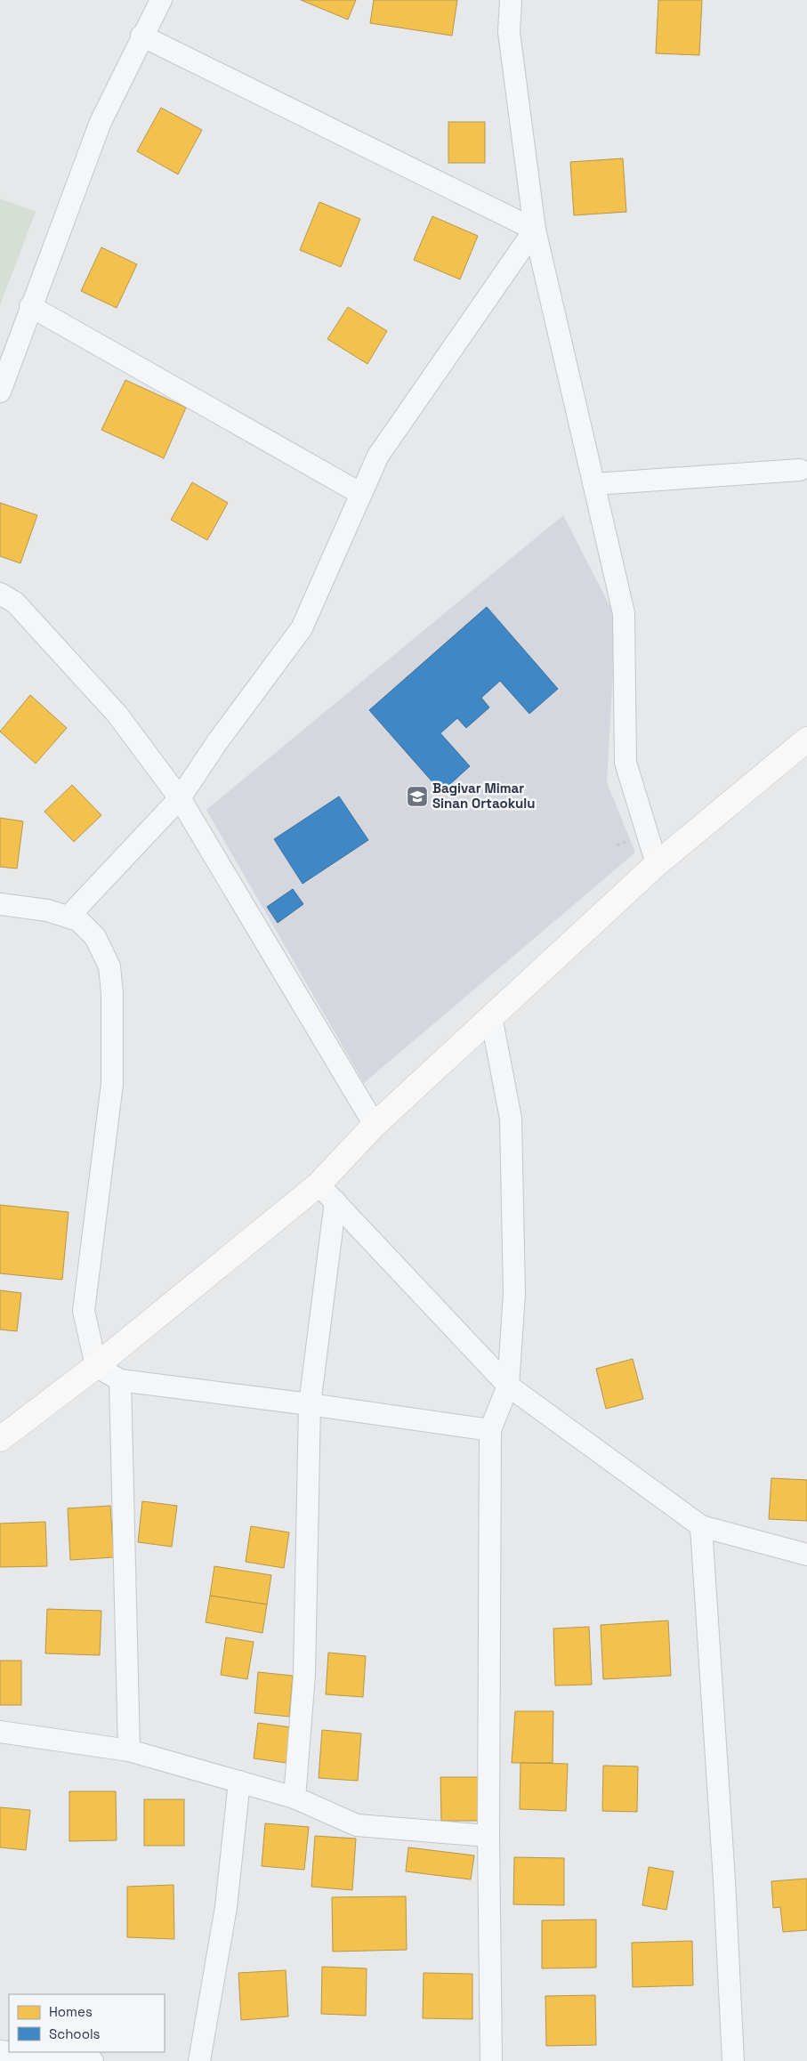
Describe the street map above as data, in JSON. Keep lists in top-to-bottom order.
{
  "places": {
    "school or university": ["Bagivar Mimar Sinan Ortaokulu"]
  },
  "legend": ["Homes", "Schools"]
}
